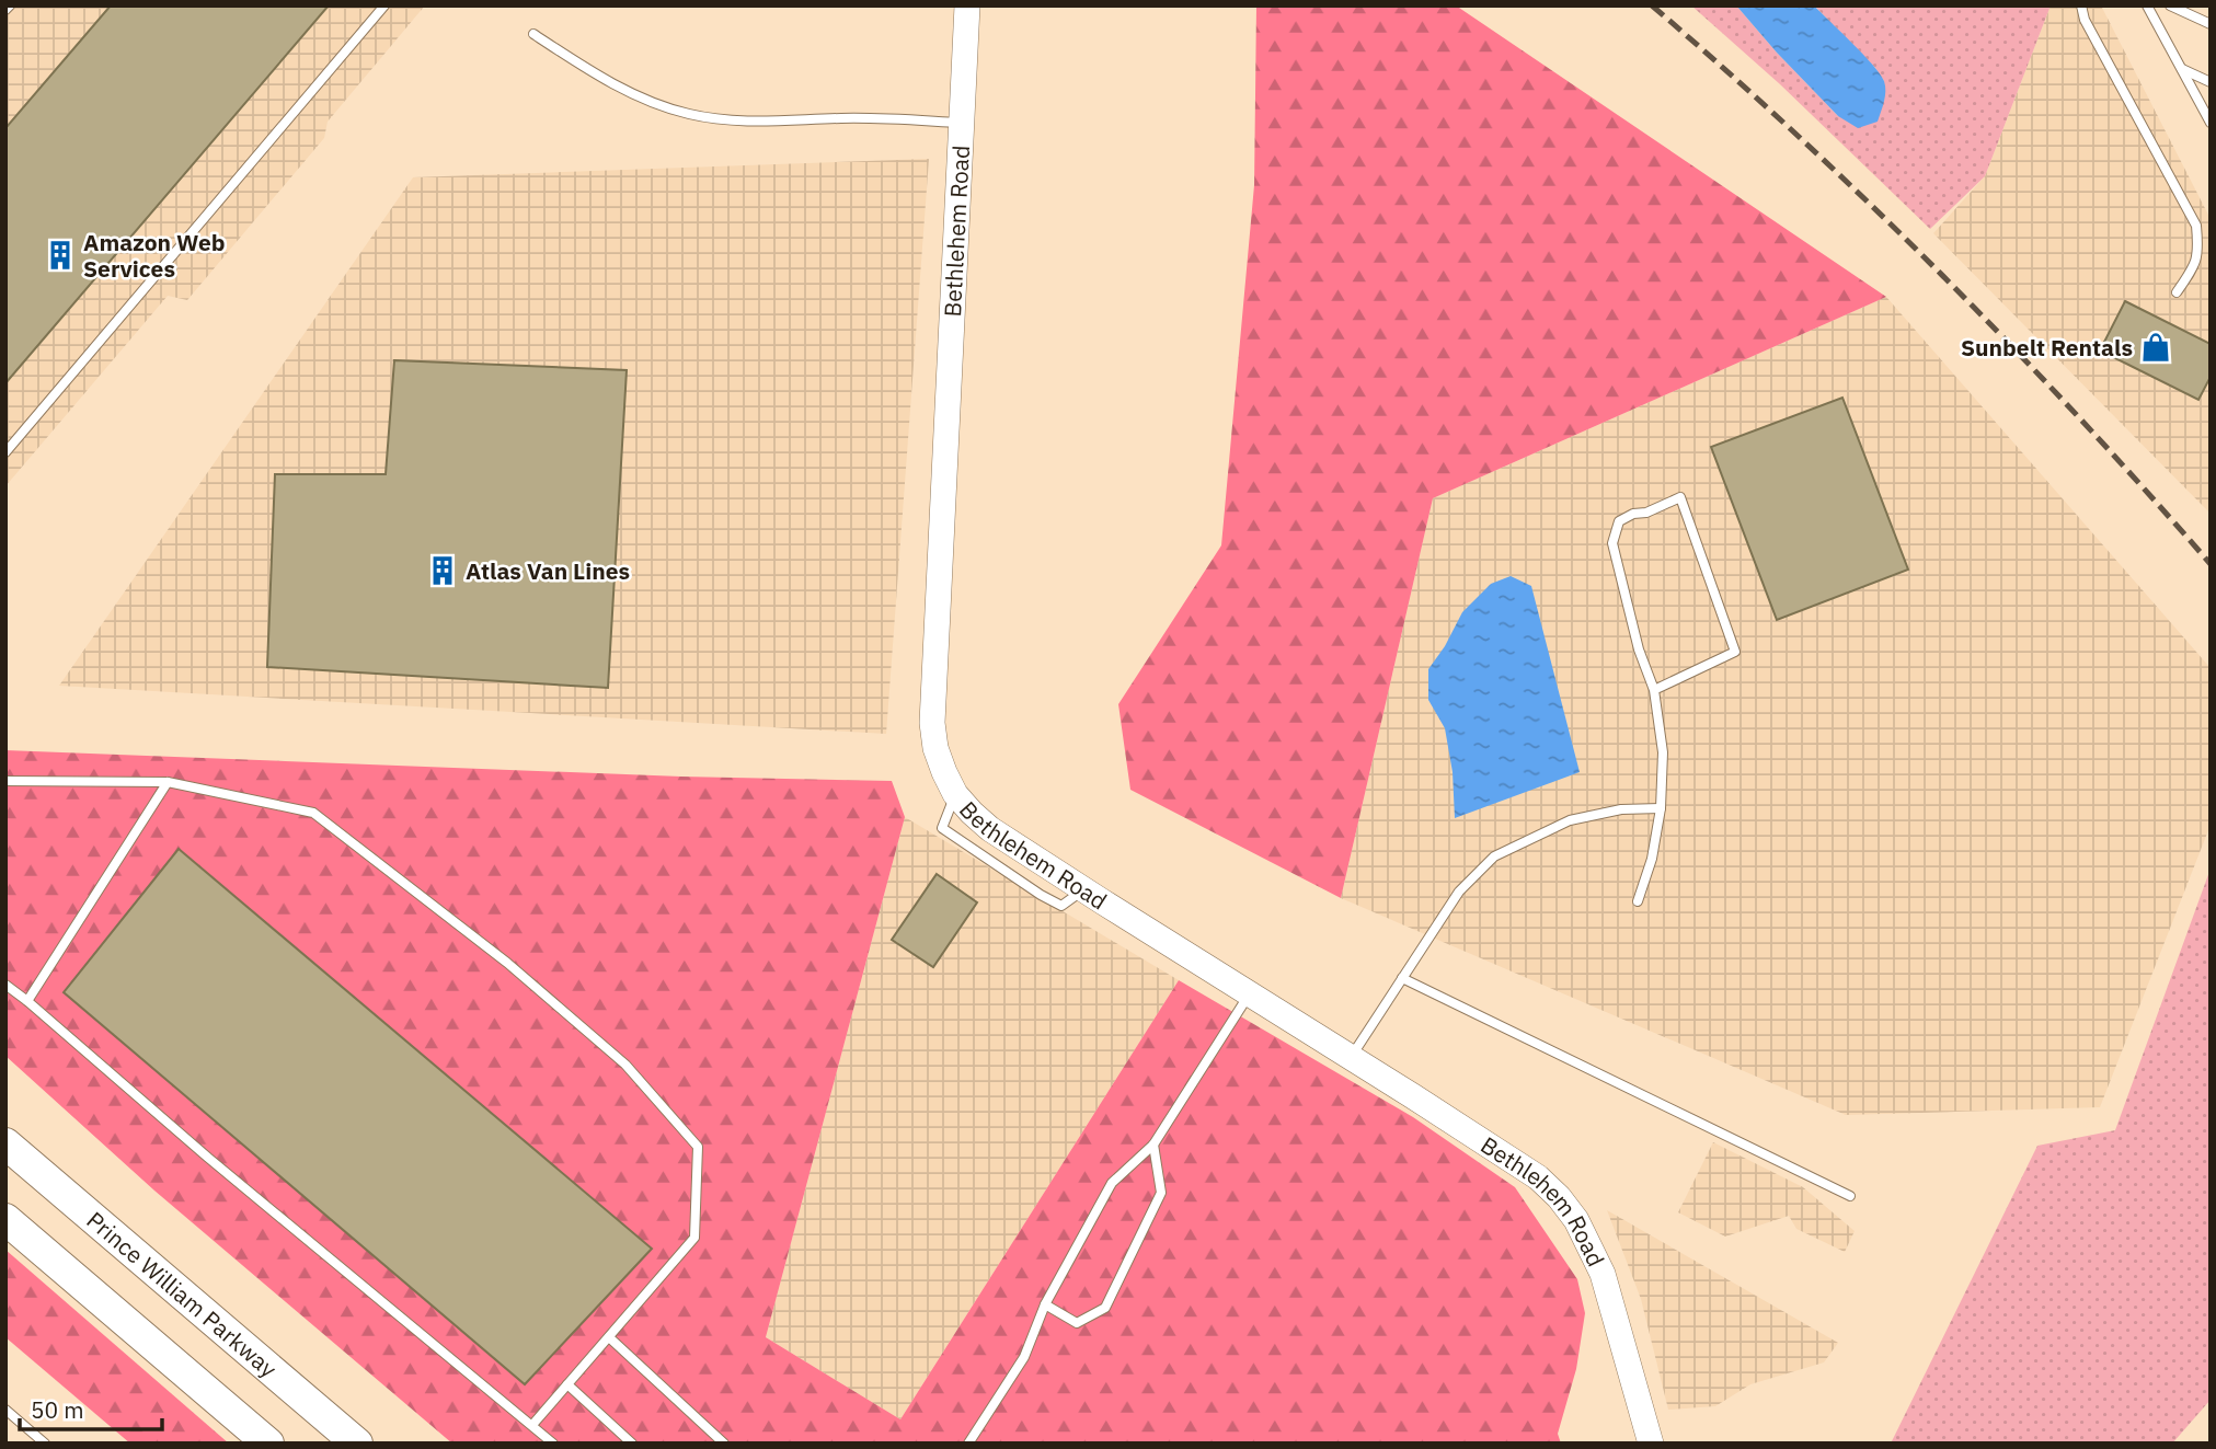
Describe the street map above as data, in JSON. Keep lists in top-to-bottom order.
{
  "streets": {
    "highway": ["Prince William Parkway"],
    "street": ["Bethlehem Road"]
  },
  "places": {
    "building": ["Amazon Web Services", "Atlas Van Lines"],
    "shop": ["Sunbelt Rentals"]
  },
  "scale_bar": "50 m"
}
